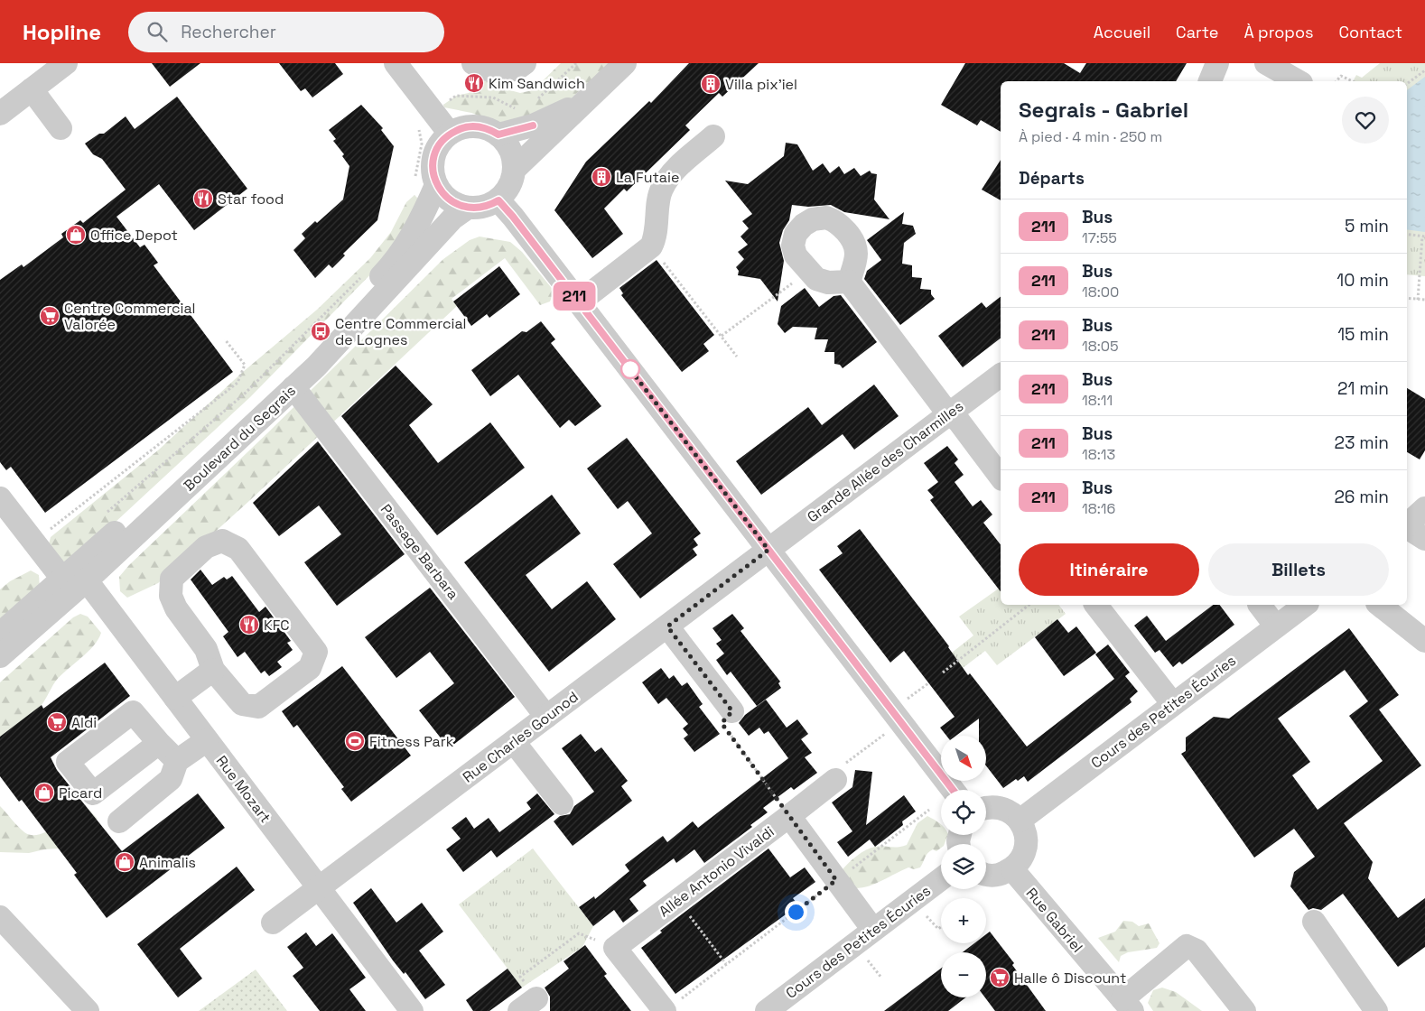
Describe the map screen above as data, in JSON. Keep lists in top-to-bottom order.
{
  "streets": {
    "street": [
      "Boulevard du Segrais",
      "Grande Allée des Charmilles",
      "Passage Barbara",
      "Cours des Petites Écuries",
      "Rue Charles Gounod",
      "Rue Mozart",
      "Allée Antonio Vivaldi",
      "Rue Gabriel"
    ]
  },
  "crossings": [
    ["Boulevard du Segrais", "Passage Barbara"],
    ["Boulevard du Segrais", "Rue Mozart"],
    ["Grande Allée des Charmilles", "Rue Charles Gounod"],
    ["Passage Barbara", "Rue Charles Gounod"],
    ["Cours des Petites Écuries", "Allée Antonio Vivaldi"],
    ["Rue Charles Gounod", "Rue Mozart"]
  ],
  "places": {
    "restaurant": ["Kim Sandwich", "Star food", "KFC"],
    "building": ["Villa pix'iel", "La Futaie"],
    "shop": ["Office Depot", "Picard", "Animalis"],
    "supermarket": ["Centre Commercial Valorée", "Aldi", "Halle ô Discount"],
    "bus stop": ["Centre Commercial de Lognes"],
    "sports": ["Fitness Park"]
  },
  "lines": ["bus line 211"],
  "north": "bottom right",
  "page": {
    "header": "Hopline",
    "search": "Rechercher",
    "nav": [
      "Accueil",
      "Carte",
      "À propos",
      "Contact"
    ],
    "on_map": "211",
    "heading": [
      ["Segrais - Gabriel", "À pied · 4 min · 250 m"],
      "Départs"
    ],
    "list": [
      {
        "mark": "211",
        "name": "Bus",
        "note": "17:55",
        "value": "5 min"
      },
      {
        "mark": "211",
        "name": "Bus",
        "note": "18:00",
        "value": "10 min"
      },
      {
        "mark": "211",
        "name": "Bus",
        "note": "18:05",
        "value": "15 min"
      },
      {
        "mark": "211",
        "name": "Bus",
        "note": "18:11",
        "value": "21 min"
      },
      {
        "mark": "211",
        "name": "Bus",
        "note": "18:13",
        "value": "23 min"
      },
      {
        "mark": "211",
        "name": "Bus",
        "note": "18:16",
        "value": "26 min"
      }
    ],
    "buttons": ["Itinéraire", "Billets"],
    "map_buttons": ["+", "−"]
  }
}
